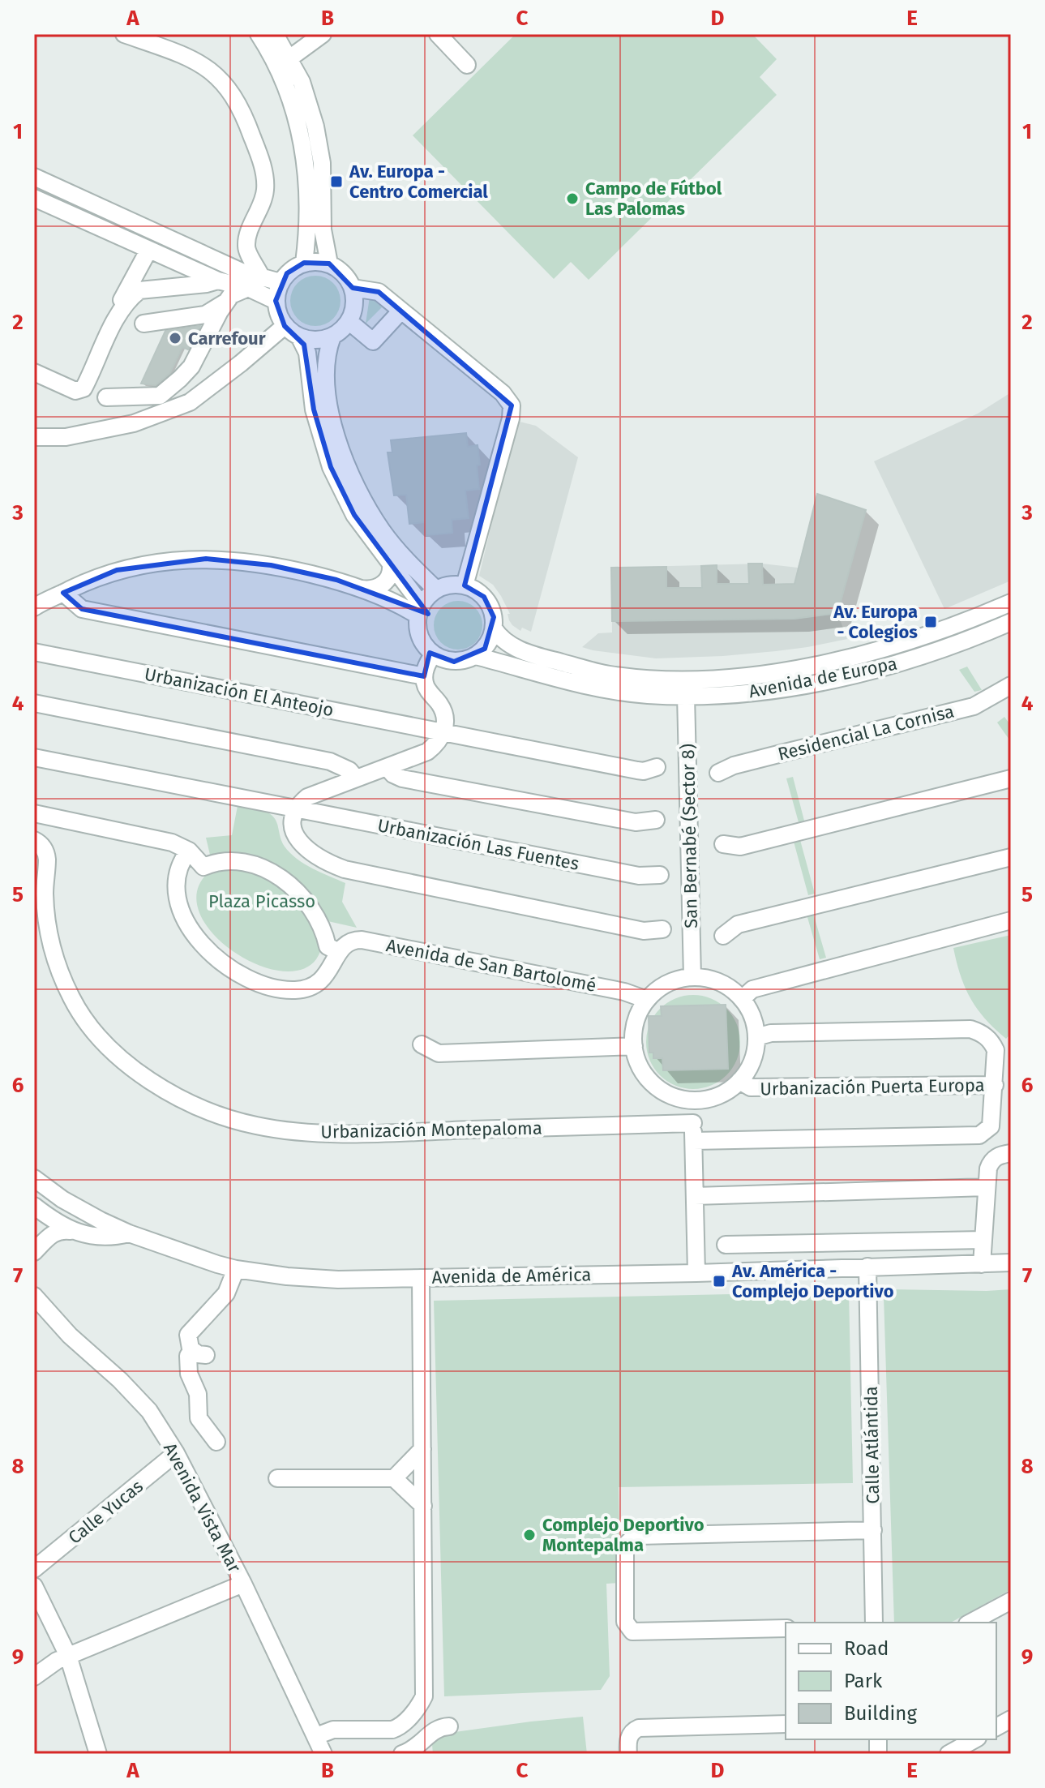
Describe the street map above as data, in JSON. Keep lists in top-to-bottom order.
{
  "streets": {
    "street": [
      "Avenida de Europa",
      "Urbanización El Anteojo",
      "Residencial La Cornisa",
      "San Bernabé (Sector 8)",
      "Urbanización Las Fuentes",
      "Avenida de San Bartolomé",
      "Urbanización Puerta Europa",
      "Urbanización Montepaloma",
      "Avenida de América",
      "Calle Atlántida",
      "Avenida Vista Mar",
      "Calle Yucas"
    ]
  },
  "crossings": [
    ["Avenida de Europa", "San Bernabé (Sector 8)"],
    ["San Bernabé (Sector 8)", "Avenida de San Bartolomé"],
    ["San Bernabé (Sector 8)", "Urbanización Puerta Europa"],
    ["Avenida de San Bartolomé", "Urbanización Puerta Europa"],
    ["Avenida de América", "Calle Atlántida"],
    ["Avenida Vista Mar", "Calle Yucas"]
  ],
  "parks": ["Plaza Picasso"],
  "places": {
    "transit": ["Av. Europa - Centro Comercial", "Av. Europa - Colegios", "Av. América - Complejo Deportivo"],
    "other": ["Campo de Fútbol Las Palomas", "Carrefour", "Complejo Deportivo Montepalma"]
  },
  "legend": ["Road", "Park", "Building"],
  "grid": {
    "columns": [
      "A",
      "B",
      "C",
      "D",
      "E"
    ],
    "rows": [
      "1",
      "2",
      "3",
      "4",
      "5",
      "6",
      "7",
      "8",
      "9"
    ]
  }
}
